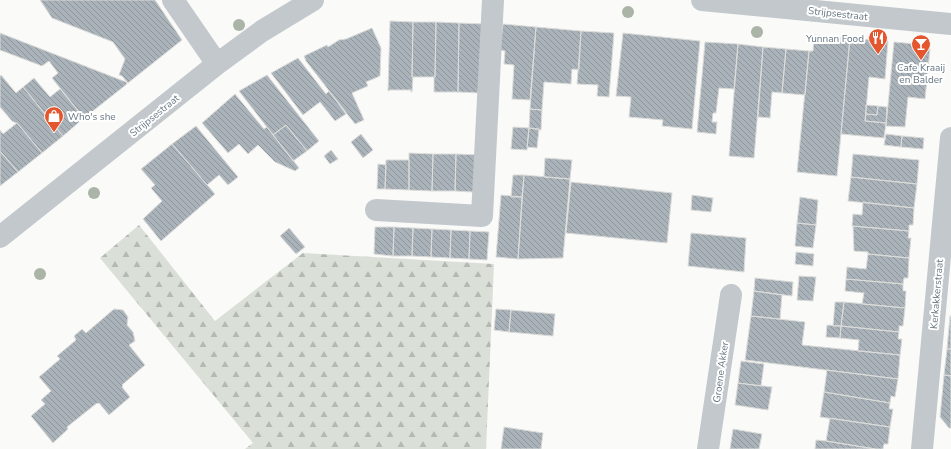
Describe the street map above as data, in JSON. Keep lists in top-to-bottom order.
{
  "streets": {
    "street": ["Strijpsestraat", "Kerkakkerstraat", "Groene Akker"]
  },
  "places": {
    "restaurant": ["Yunnan Food"],
    "bar": ["Cafe Kraaij en Balder"],
    "shop": ["Who's she"]
  }
}
